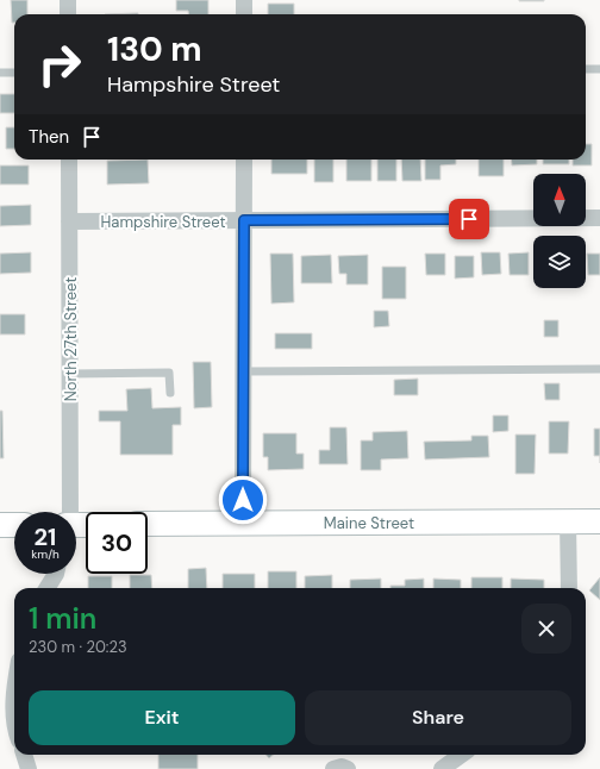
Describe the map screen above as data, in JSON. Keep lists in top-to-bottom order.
{
  "streets": {
    "street": ["Hampshire Street", "North 27th Street", "Maine Street"]
  },
  "crossings": [
    ["Hampshire Street", "North 27th Street"]
  ],
  "north": "top",
  "page": {
    "turn": ["130 m", "Hampshire Street"],
    "then": "Then",
    "speed": "21 km/h",
    "limit": "30",
    "heading": ["1 min", "230 m · 20:23"],
    "buttons": ["Exit", "Share"]
  }
}
